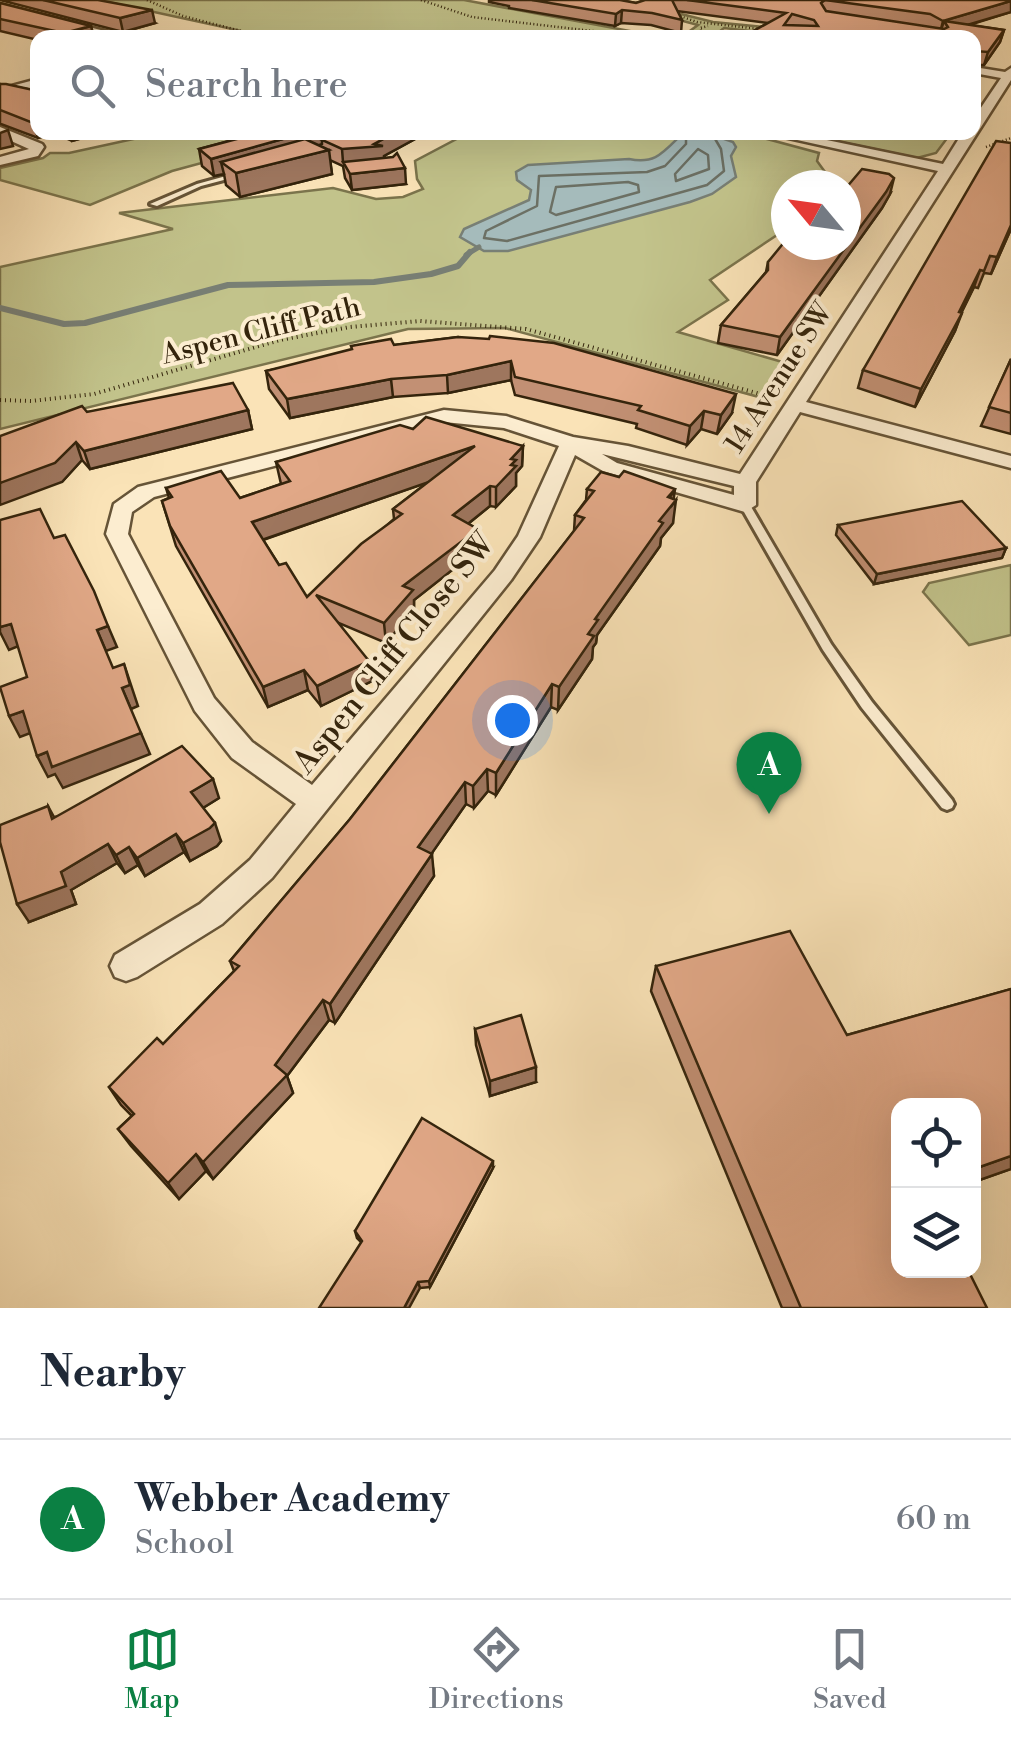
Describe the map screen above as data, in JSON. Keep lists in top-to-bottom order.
{
  "streets": {
    "street": ["14 Avenue SW", "Aspen Cliff Close SW"],
    "path": ["Aspen Cliff Path"]
  },
  "crossings": [
    ["14 Avenue SW", "Aspen Cliff Close SW"]
  ],
  "north": "top left",
  "page": {
    "search": "Search here",
    "pins": "A",
    "heading": "Nearby",
    "list": [
      {
        "mark": "A",
        "name": "Webber Academy",
        "note": "School",
        "value": "60 m"
      }
    ],
    "nav": ["Map", "Directions", "Saved"]
  }
}
